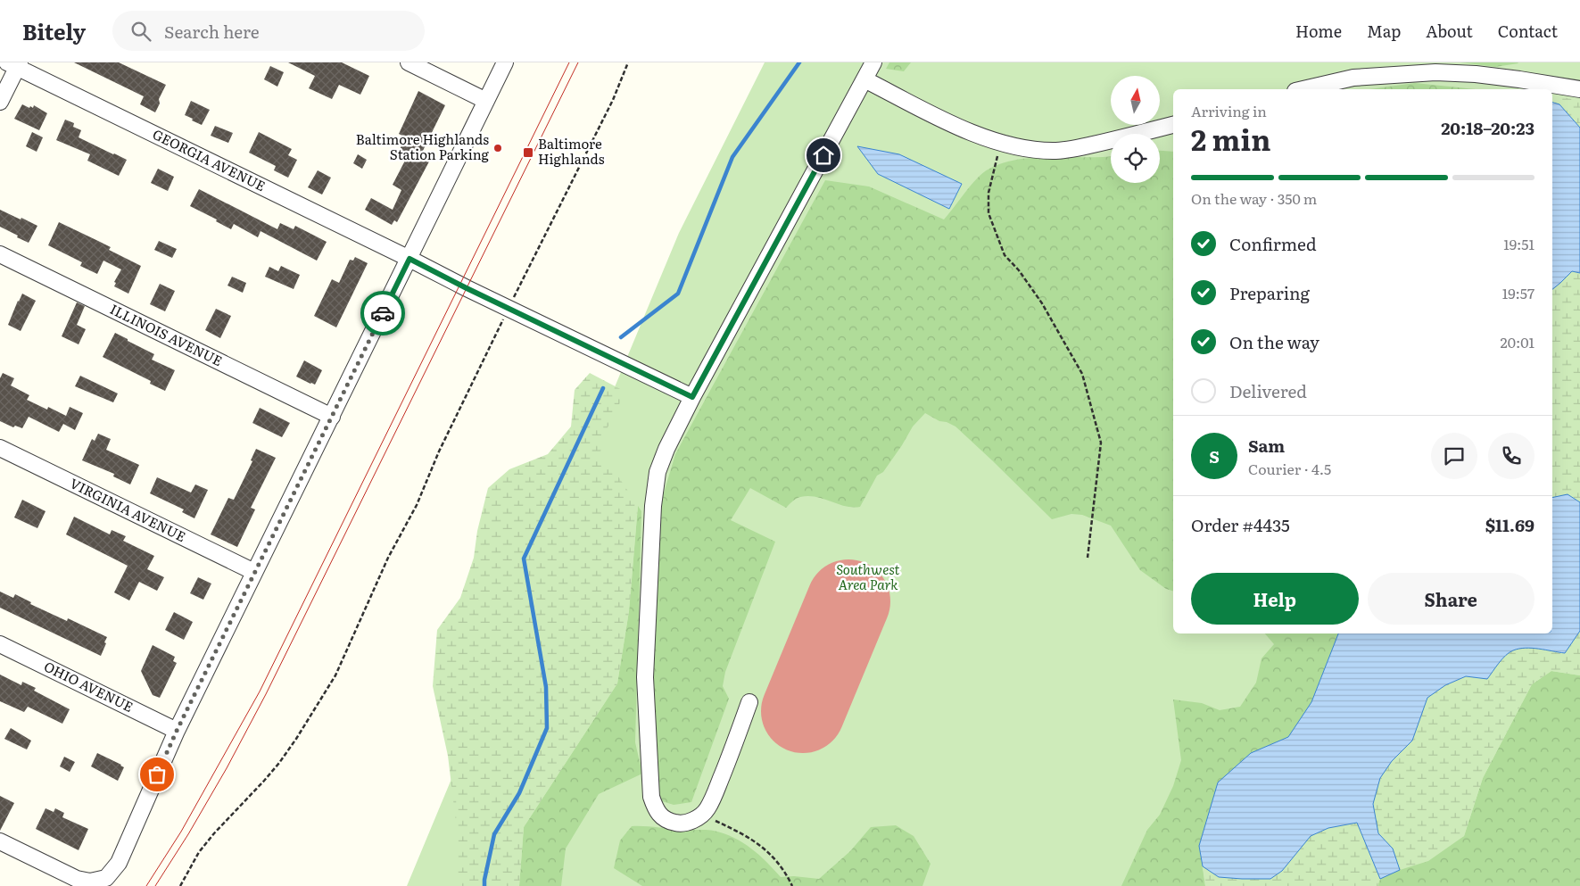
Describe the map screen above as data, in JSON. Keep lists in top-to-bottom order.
{
  "streets": {
    "street": [
      "GEORGIA AVENUE",
      "ILLINOIS AVENUE",
      "VIRGINIA AVENUE",
      "OHIO AVENUE"
    ]
  },
  "parks": ["Southwest Area Park"],
  "places": {
    "other": ["Baltimore Highlands Station Parking"],
    "transit": ["Baltimore Highlands"]
  },
  "north": "top",
  "page": {
    "header": "Bitely",
    "search": "Search here",
    "nav": [
      "Home",
      "Map",
      "About",
      "Contact"
    ],
    "heading": ["2 min", "Arriving in", "20:18–20:23"],
    "panel": [
      "Sam",
      "Courier · 4.5",
      "Order #4435",
      "$11.69"
    ],
    "bar": "On the way · 350 m",
    "list": [
      ["Confirmed", "19:51"],
      ["Preparing", "19:57"],
      ["On the way", "20:01"],
      "Delivered"
    ],
    "round": "S",
    "buttons": ["Help", "Share"]
  }
}
